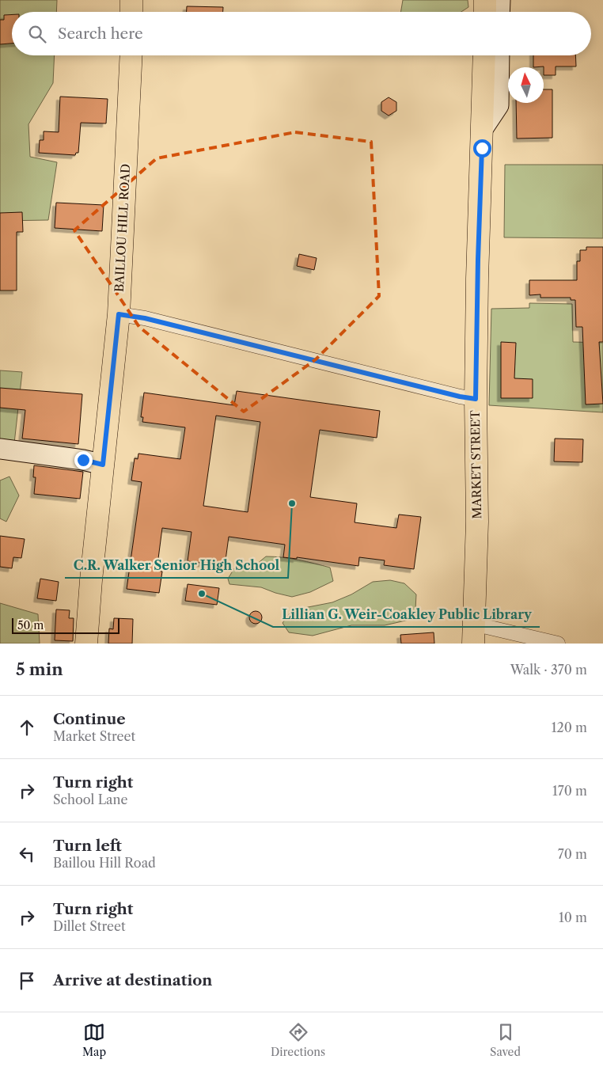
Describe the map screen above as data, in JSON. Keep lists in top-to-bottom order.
{
  "streets": {
    "main road": ["BAILLOU HILL ROAD", "MARKET STREET"]
  },
  "places": ["C.R. Walker Senior High School", "Lillian G. Weir-Coakley Public Library"],
  "scale_bar": "50 m",
  "north": "top",
  "page": {
    "search": "Search here",
    "scale": "50 m",
    "heading": ["5 min", "Walk · 370 m"],
    "list": [
      ["Continue", "Market Street", "120 m"],
      ["Turn right", "School Lane", "170 m"],
      ["Turn left", "Baillou Hill Road", "70 m"],
      ["Turn right", "Dillet Street", "10 m"],
      "Arrive at destination"
    ],
    "nav": ["Map", "Directions", "Saved"]
  }
}
